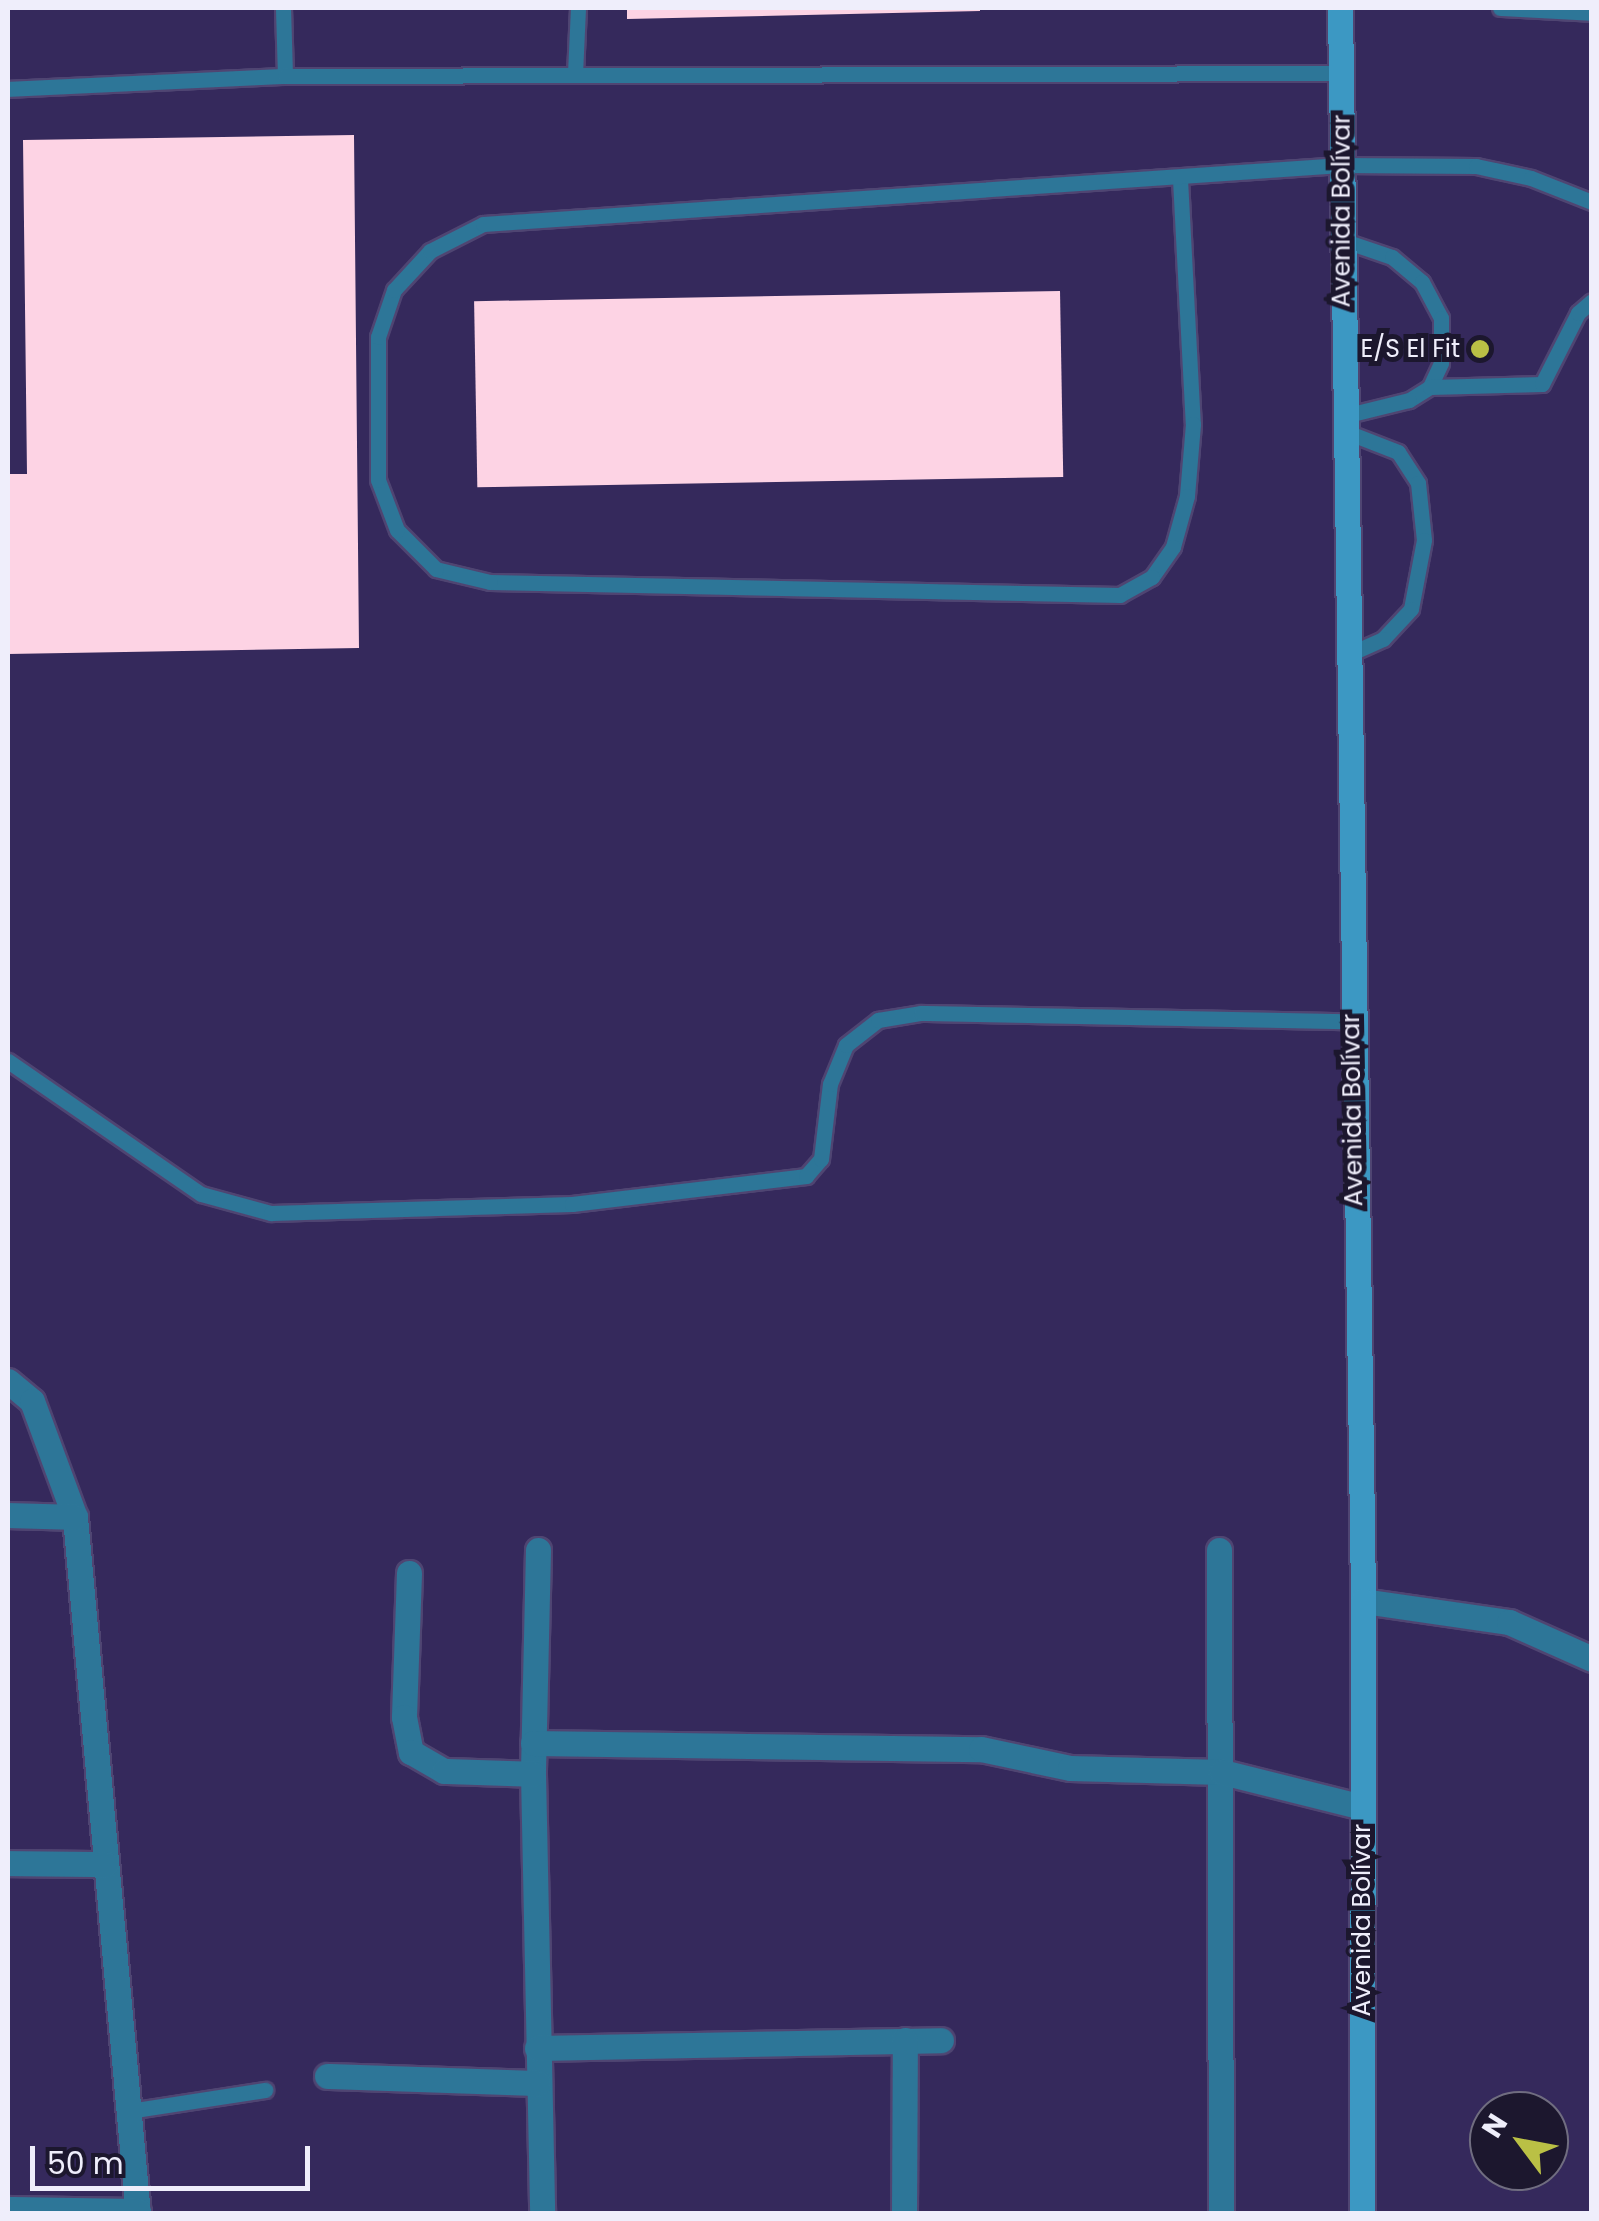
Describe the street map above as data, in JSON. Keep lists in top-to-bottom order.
{
  "streets": {
    "main road": ["Avenida Bolívar"]
  },
  "places": ["E/S El Fit"],
  "scale_bar": "50 m",
  "north": "top left"
}
